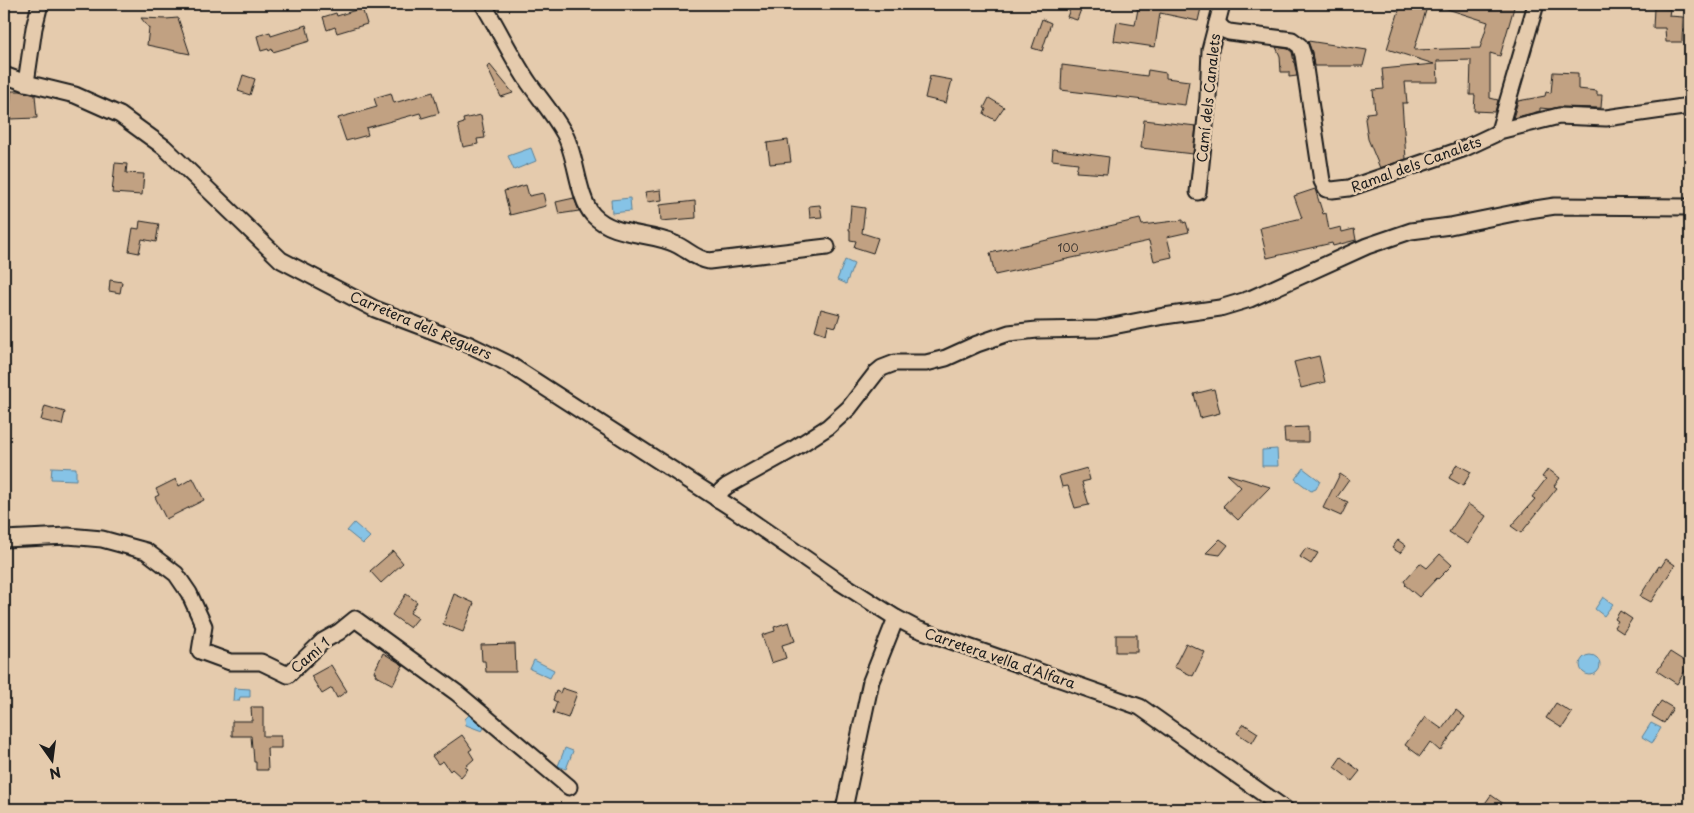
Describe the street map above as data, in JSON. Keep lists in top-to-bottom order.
{
  "streets": {
    "street": [
      "Camí dels Canalets",
      "Ramal dels Canalets",
      "Carretera dels Reguers",
      "Camí 1",
      "Carretera vella d'Alfara"
    ]
  },
  "crossings": [
    ["Camí dels Canalets", "Ramal dels Canalets"],
    ["Carretera dels Reguers", "Carretera vella d'Alfara"]
  ],
  "house_numbers": ["100"],
  "north": "bottom"
}
